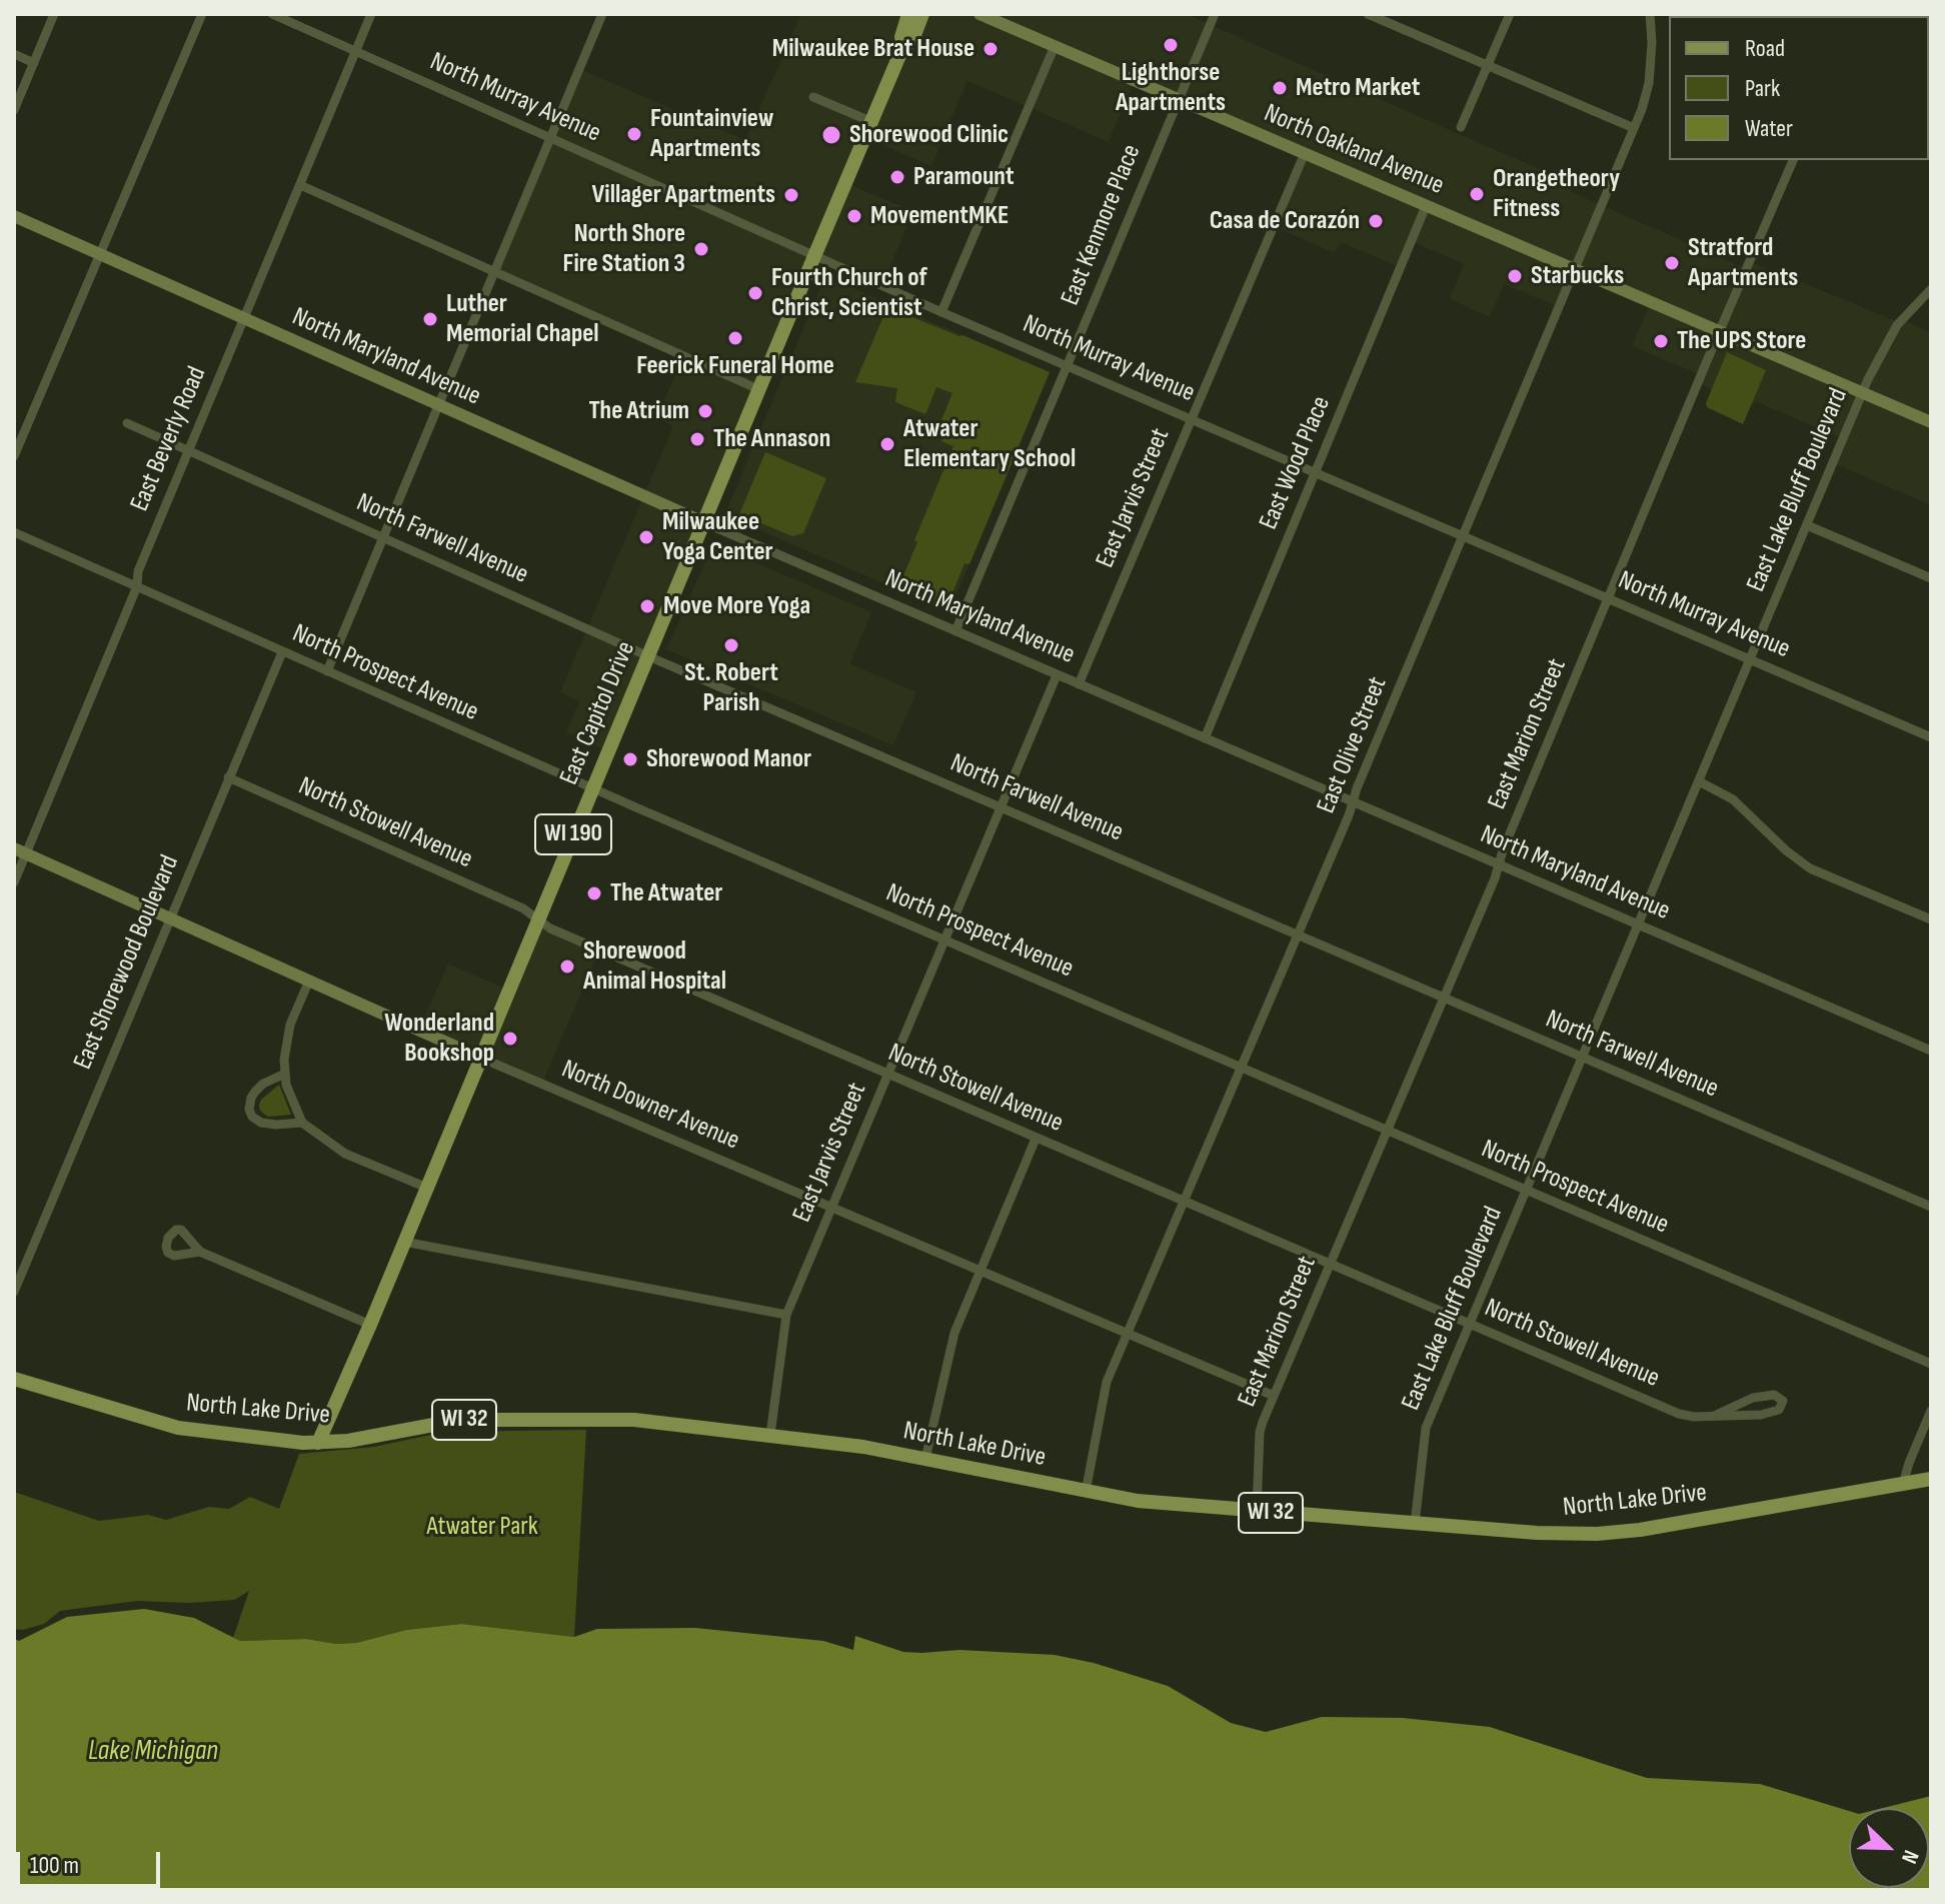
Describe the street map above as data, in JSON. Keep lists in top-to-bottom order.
{
  "streets": {
    "main road": [
      "East Capitol Drive",
      "WI 190",
      "North Lake Drive",
      "WI 32"
    ],
    "street": [
      "North Murray Avenue",
      "North Oakland Avenue",
      "East Kenmore Place",
      "North Maryland Avenue",
      "East Beverly Road",
      "East Wood Place",
      "East Lake Bluff Boulevard",
      "East Jarvis Street",
      "North Farwell Avenue",
      "North Prospect Avenue",
      "East Marion Street",
      "East Olive Street",
      "North Stowell Avenue",
      "East Shorewood Boulevard",
      "North Downer Avenue"
    ]
  },
  "crossings": [
    ["North Murray Avenue", "East Kenmore Place"],
    ["North Murray Avenue", "East Beverly Road"],
    ["North Murray Avenue", "East Wood Place"],
    ["North Murray Avenue", "East Lake Bluff Boulevard"],
    ["North Murray Avenue", "East Jarvis Street"],
    ["North Murray Avenue", "East Capitol Drive"],
    ["North Murray Avenue", "East Marion Street"],
    ["North Murray Avenue", "East Olive Street"],
    ["North Oakland Avenue", "East Kenmore Place"],
    ["North Oakland Avenue", "East Wood Place"],
    ["North Oakland Avenue", "East Lake Bluff Boulevard"],
    ["North Oakland Avenue", "East Jarvis Street"],
    ["North Oakland Avenue", "East Marion Street"],
    ["North Oakland Avenue", "East Olive Street"],
    ["East Kenmore Place", "North Maryland Avenue"],
    ["North Maryland Avenue", "East Beverly Road"],
    ["North Maryland Avenue", "East Wood Place"],
    ["North Maryland Avenue", "East Lake Bluff Boulevard"],
    ["North Maryland Avenue", "East Jarvis Street"],
    ["North Maryland Avenue", "East Capitol Drive"],
    ["North Maryland Avenue", "East Marion Street"],
    ["North Maryland Avenue", "East Olive Street"],
    ["East Beverly Road", "North Farwell Avenue"],
    ["East Beverly Road", "North Prospect Avenue"],
    ["East Beverly Road", "North Downer Avenue"],
    ["East Lake Bluff Boulevard", "North Farwell Avenue"],
    ["East Lake Bluff Boulevard", "North Prospect Avenue"],
    ["East Lake Bluff Boulevard", "North Stowell Avenue"],
    ["East Lake Bluff Boulevard", "North Lake Drive"],
    ["East Jarvis Street", "North Farwell Avenue"],
    ["East Jarvis Street", "North Prospect Avenue"],
    ["East Jarvis Street", "North Stowell Avenue"],
    ["East Jarvis Street", "North Downer Avenue"],
    ["East Jarvis Street", "North Lake Drive"],
    ["North Farwell Avenue", "East Capitol Drive"],
    ["North Farwell Avenue", "East Marion Street"],
    ["North Farwell Avenue", "East Olive Street"],
    ["North Prospect Avenue", "East Capitol Drive"],
    ["North Prospect Avenue", "East Marion Street"],
    ["North Prospect Avenue", "East Olive Street"],
    ["North Prospect Avenue", "East Shorewood Boulevard"],
    ["East Capitol Drive", "North Stowell Avenue"],
    ["East Capitol Drive", "North Downer Avenue"],
    ["East Capitol Drive", "North Lake Drive"],
    ["East Marion Street", "North Stowell Avenue"],
    ["East Marion Street", "North Downer Avenue"],
    ["East Marion Street", "North Lake Drive"],
    ["East Olive Street", "North Stowell Avenue"],
    ["East Olive Street", "North Downer Avenue"],
    ["East Olive Street", "North Lake Drive"],
    ["North Stowell Avenue", "East Shorewood Boulevard"],
    ["East Shorewood Boulevard", "North Downer Avenue"]
  ],
  "water": ["Lake Michigan"],
  "parks": ["Atwater Park"],
  "places": [
    "Lighthorse Apartments",
    "Milwaukee Brat House",
    "Metro Market",
    "Fountainview Apartments",
    "Shorewood Clinic",
    "Paramount",
    "Orangetheory Fitness",
    "Villager Apartments",
    "MovementMKE",
    "Casa de Corazón",
    "North Shore Fire Station 3",
    "Stratford Apartments",
    "Starbucks",
    "Fourth Church of Christ, Scientist",
    "Luther Memorial Chapel",
    "Feerick Funeral Home",
    "The UPS Store",
    "The Atrium",
    "The Annason",
    "Atwater Elementary School",
    "Milwaukee Yoga Center",
    "Move More Yoga",
    "St. Robert Parish",
    "Shorewood Manor",
    "The Atwater",
    "Shorewood Animal Hospital",
    "Wonderland Bookshop"
  ],
  "legend": ["Road", "Park", "Water"],
  "scale_bar": "100 m",
  "north": "bottom right"
}
